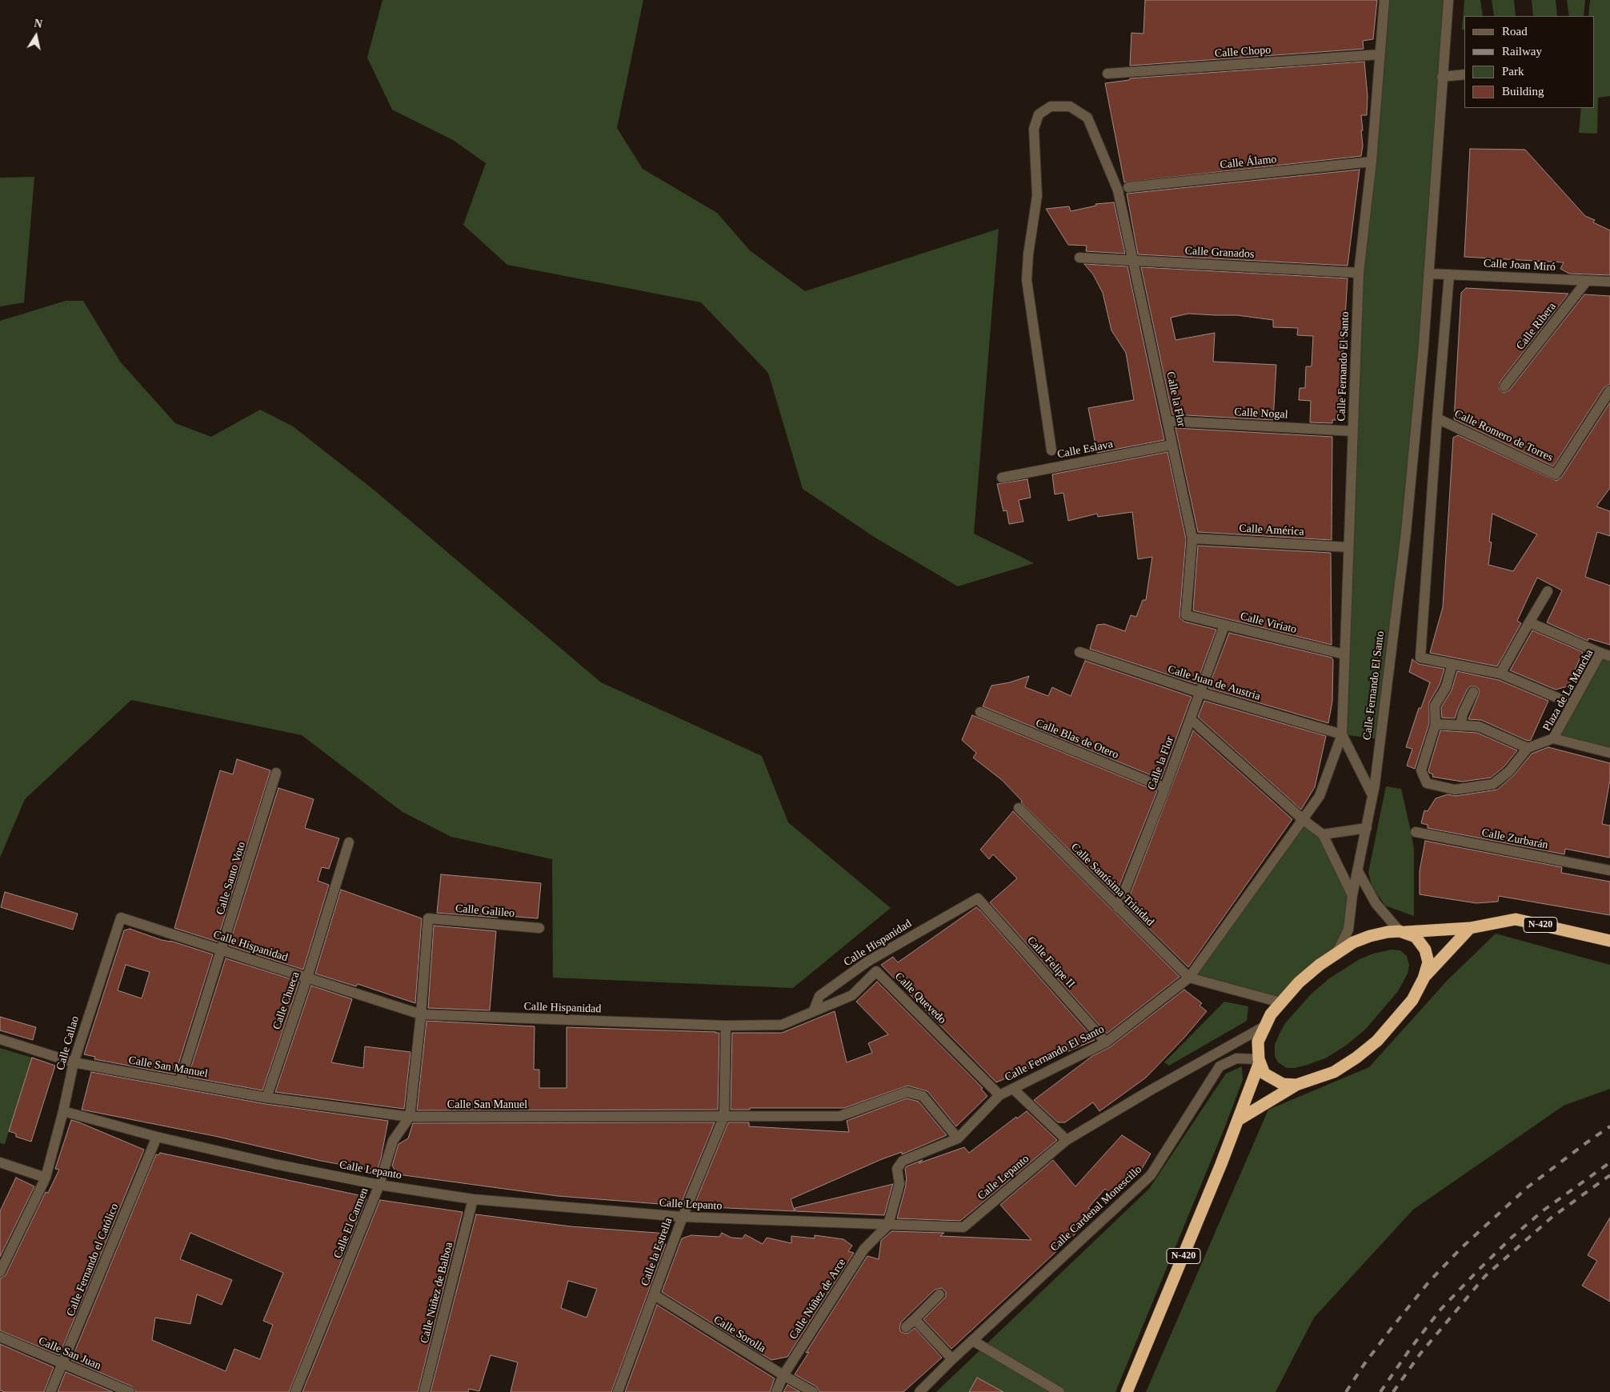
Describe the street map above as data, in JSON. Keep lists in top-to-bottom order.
{
  "streets": {
    "highway": ["N-420"],
    "street": [
      "Calle Chopo",
      "Calle Álamo",
      "Calle Granados",
      "Calle Joan Miró",
      "Calle Ribera",
      "Calle Fernando El Santo",
      "Calle la Flor",
      "Calle Nogal",
      "Calle Romero de Torres",
      "Calle Eslava",
      "Calle América",
      "Calle Viriato",
      "Calle Juan de Austria",
      "Plaza de La Mancha",
      "Calle Blas de Otero",
      "Calle Zurbarán",
      "Calle Santo Voto",
      "Calle Santísima Trinidad",
      "Calle Galileo",
      "Calle Hispanidad",
      "Calle Felipe II",
      "Calle Quevedo",
      "Calle Chueca",
      "Calle Callao",
      "Calle San Manuel",
      "Calle Lepanto",
      "Calle Cardenal Monescillo",
      "Calle El Carmen",
      "Calle la Estrella",
      "Calle Fernando el Católico",
      "Calle Núñez de Balboa",
      "Calle Núñez de Arce",
      "Calle Sorolla",
      "Calle San Juan"
    ]
  },
  "crossings": [
    ["Calle Chopo", "Calle Fernando El Santo"],
    ["Calle Álamo", "Calle Fernando El Santo"],
    ["Calle Granados", "Calle Fernando El Santo"],
    ["Calle Granados", "Calle la Flor"],
    ["Calle Joan Miró", "Calle Ribera"],
    ["Calle Joan Miró", "Calle Fernando El Santo"],
    ["Calle Fernando El Santo", "Calle Nogal"],
    ["Calle Fernando El Santo", "Calle América"],
    ["Calle Fernando El Santo", "Calle Viriato"],
    ["Calle Fernando El Santo", "Calle Juan de Austria"],
    ["Calle Fernando El Santo", "Calle Santísima Trinidad"],
    ["Calle Fernando El Santo", "Calle Felipe II"],
    ["Calle Fernando El Santo", "Calle Quevedo"],
    ["Calle Fernando El Santo", "Calle San Manuel"],
    ["Calle Fernando El Santo", "Calle Lepanto"],
    ["Calle Fernando El Santo", "Calle Núñez de Arce"],
    ["Calle la Flor", "Calle Nogal"],
    ["Calle la Flor", "Calle Eslava"],
    ["Calle la Flor", "Calle América"],
    ["Calle la Flor", "Calle Viriato"],
    ["Calle la Flor", "Calle Juan de Austria"],
    ["Calle la Flor", "Calle Blas de Otero"],
    ["Calle la Flor", "Calle Santísima Trinidad"],
    ["Calle Santo Voto", "Calle Hispanidad"],
    ["Calle Santo Voto", "Calle San Manuel"],
    ["Calle Galileo", "Calle El Carmen"],
    ["N-420", "Calle Cardenal Monescillo"],
    ["Calle Hispanidad", "Calle Felipe II"],
    ["Calle Hispanidad", "Calle Quevedo"],
    ["Calle Hispanidad", "Calle Chueca"],
    ["Calle Hispanidad", "Calle Callao"],
    ["Calle Hispanidad", "Calle El Carmen"],
    ["Calle Hispanidad", "Calle la Estrella"],
    ["Calle Chueca", "Calle San Manuel"],
    ["Calle Callao", "Calle San Manuel"],
    ["Calle Callao", "Calle Lepanto"],
    ["Calle San Manuel", "Calle El Carmen"],
    ["Calle San Manuel", "Calle la Estrella"],
    ["Calle Lepanto", "Calle El Carmen"],
    ["Calle Lepanto", "Calle la Estrella"],
    ["Calle Lepanto", "Calle Fernando el Católico"],
    ["Calle Lepanto", "Calle Núñez de Balboa"],
    ["Calle Lepanto", "Calle Núñez de Arce"],
    ["Calle la Estrella", "Calle Sorolla"],
    ["Calle Fernando el Católico", "Calle San Juan"],
    ["Calle Núñez de Arce", "Calle Sorolla"]
  ],
  "legend": [
    "Road",
    "Railway",
    "Park",
    "Building"
  ],
  "north": "top"
}
